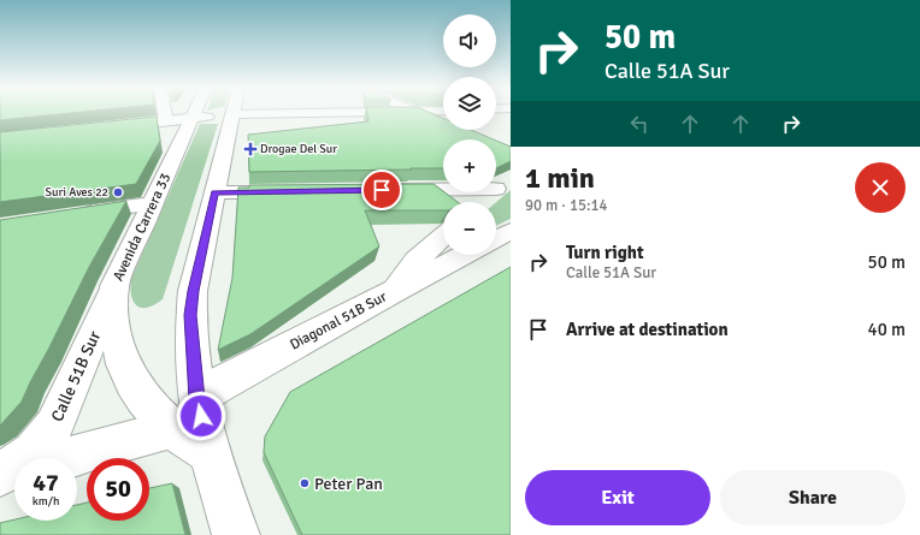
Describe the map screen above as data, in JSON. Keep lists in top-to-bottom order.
{
  "streets": {
    "street": ["Avenida Carrera 33", "Diagonal 51B Sur", "Calle 51B Sur"]
  },
  "crossings": [
    ["Avenida Carrera 33", "Calle 51B Sur"]
  ],
  "places": {
    "health": ["Drogae Del Sur"],
    "other": ["Suri Aves 22", "Peter Pan"]
  },
  "page": {
    "turn": ["50 m", "Calle 51A Sur"],
    "map_buttons": ["+", "−"],
    "heading": ["1 min", "90 m · 15:14"],
    "list": [
      {
        "name": "Turn right",
        "note": "Calle 51A Sur",
        "value": "50 m"
      },
      {
        "name": "Arrive at destination",
        "value": "40 m"
      }
    ],
    "speed": "47 km/h",
    "limit": "50",
    "buttons": ["Exit", "Share"]
  }
}
